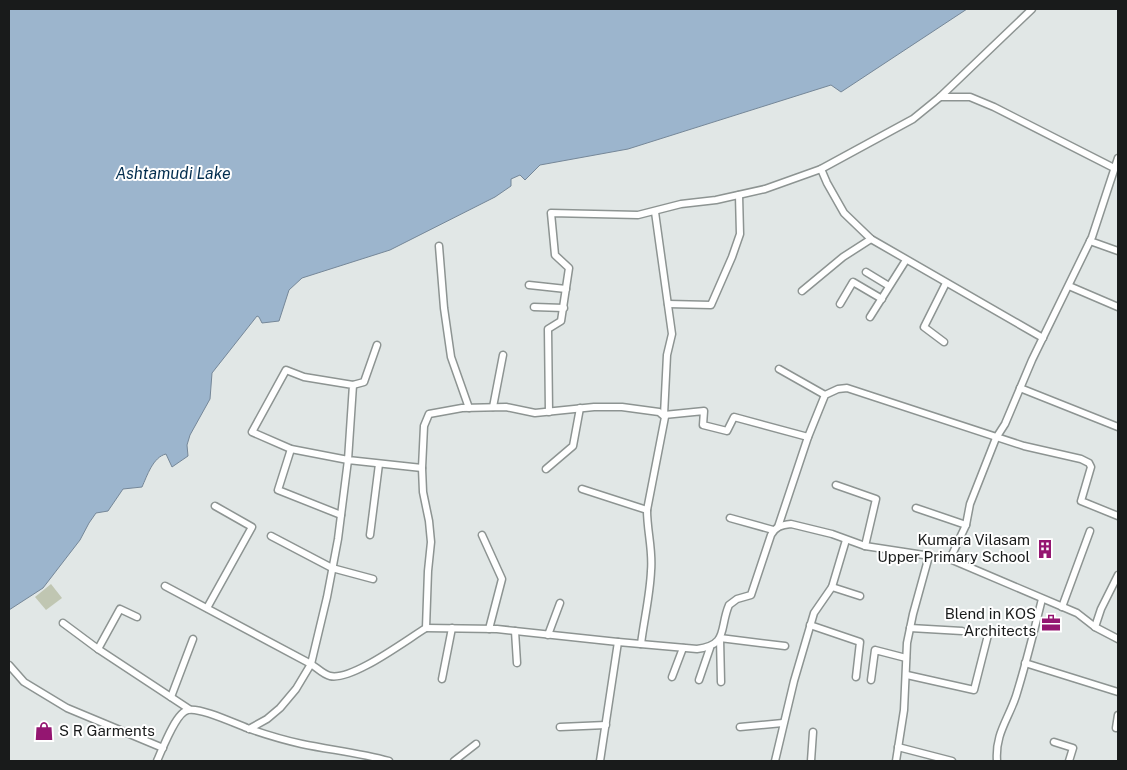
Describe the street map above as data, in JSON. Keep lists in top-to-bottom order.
{
  "water": ["Ashtamudi Lake"],
  "places": {
    "building": ["Kumara Vilasam Upper Primary School"],
    "office": ["Blend in KOS Architects"],
    "shop": ["S R Garments"]
  }
}
